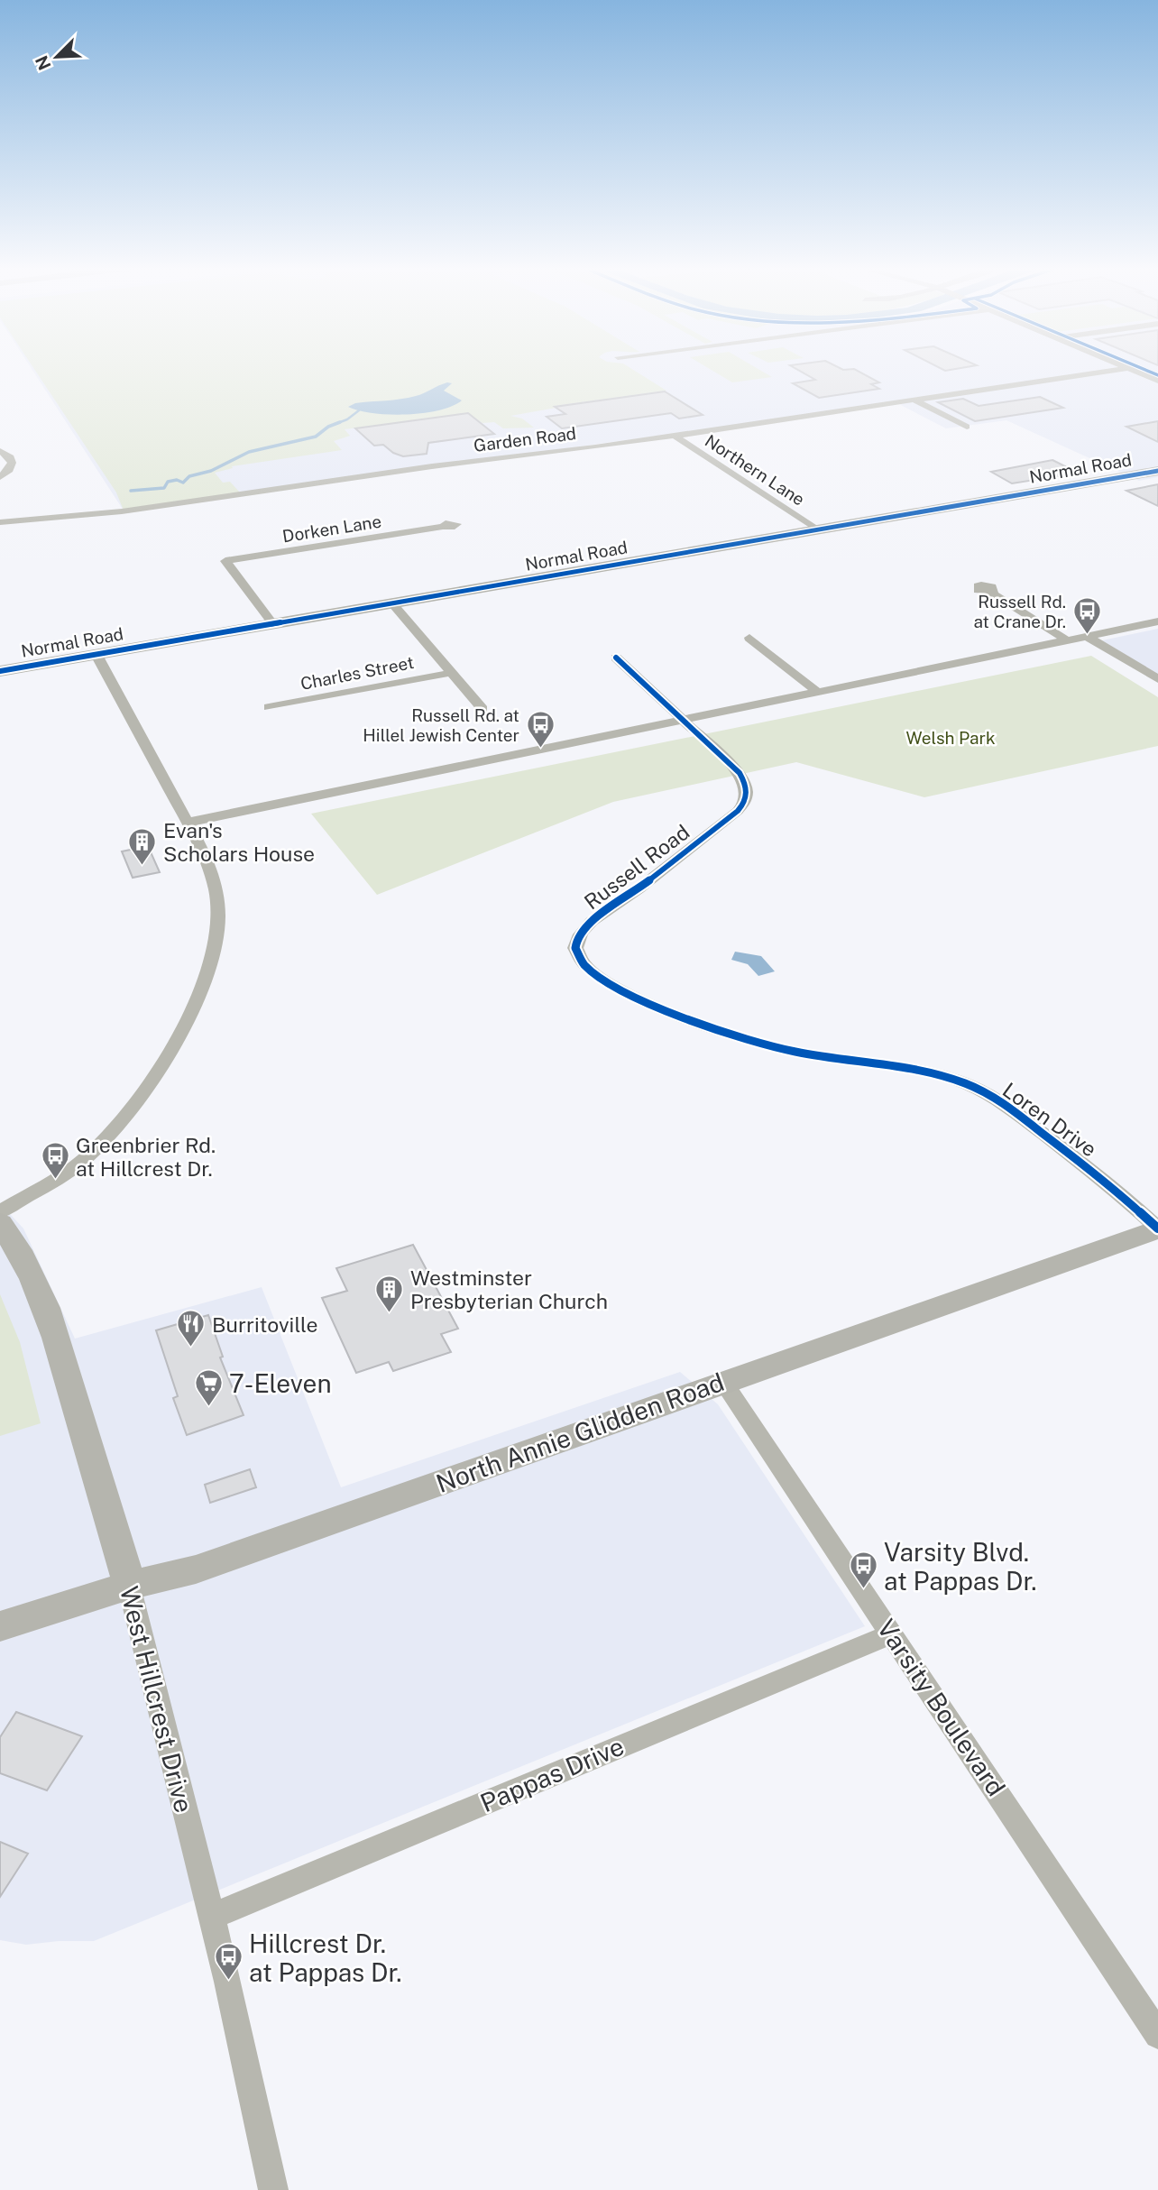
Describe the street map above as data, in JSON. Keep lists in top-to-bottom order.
{
  "streets": {
    "street": [
      "Garden Road",
      "Normal Road",
      "Northern Lane",
      "Dorken Lane",
      "Charles Street",
      "Russell Road",
      "Loren Drive",
      "North Annie Glidden Road",
      "West Hillcrest Drive",
      "Varsity Boulevard",
      "Pappas Drive"
    ]
  },
  "crossings": [
    ["Garden Road", "Northern Lane"],
    ["Normal Road", "Northern Lane"],
    ["Normal Road", "Dorken Lane"],
    ["Russell Road", "Loren Drive"],
    ["Loren Drive", "North Annie Glidden Road"],
    ["North Annie Glidden Road", "West Hillcrest Drive"],
    ["North Annie Glidden Road", "Varsity Boulevard"],
    ["West Hillcrest Drive", "Pappas Drive"],
    ["Varsity Boulevard", "Pappas Drive"]
  ],
  "parks": ["Welsh Park"],
  "places": {
    "bus stop": [
      "Russell Rd. at Crane Dr.",
      "Russell Rd. at Hillel Jewish Center",
      "Greenbrier Rd. at Hillcrest Dr.",
      "Varsity Blvd. at Pappas Dr.",
      "Hillcrest Dr. at Pappas Dr."
    ],
    "building": ["Evan's Scholars House", "Westminster Presbyterian Church"],
    "restaurant": ["Burritoville"],
    "supermarket": ["7-Eleven"]
  },
  "north": "bottom left"
}
